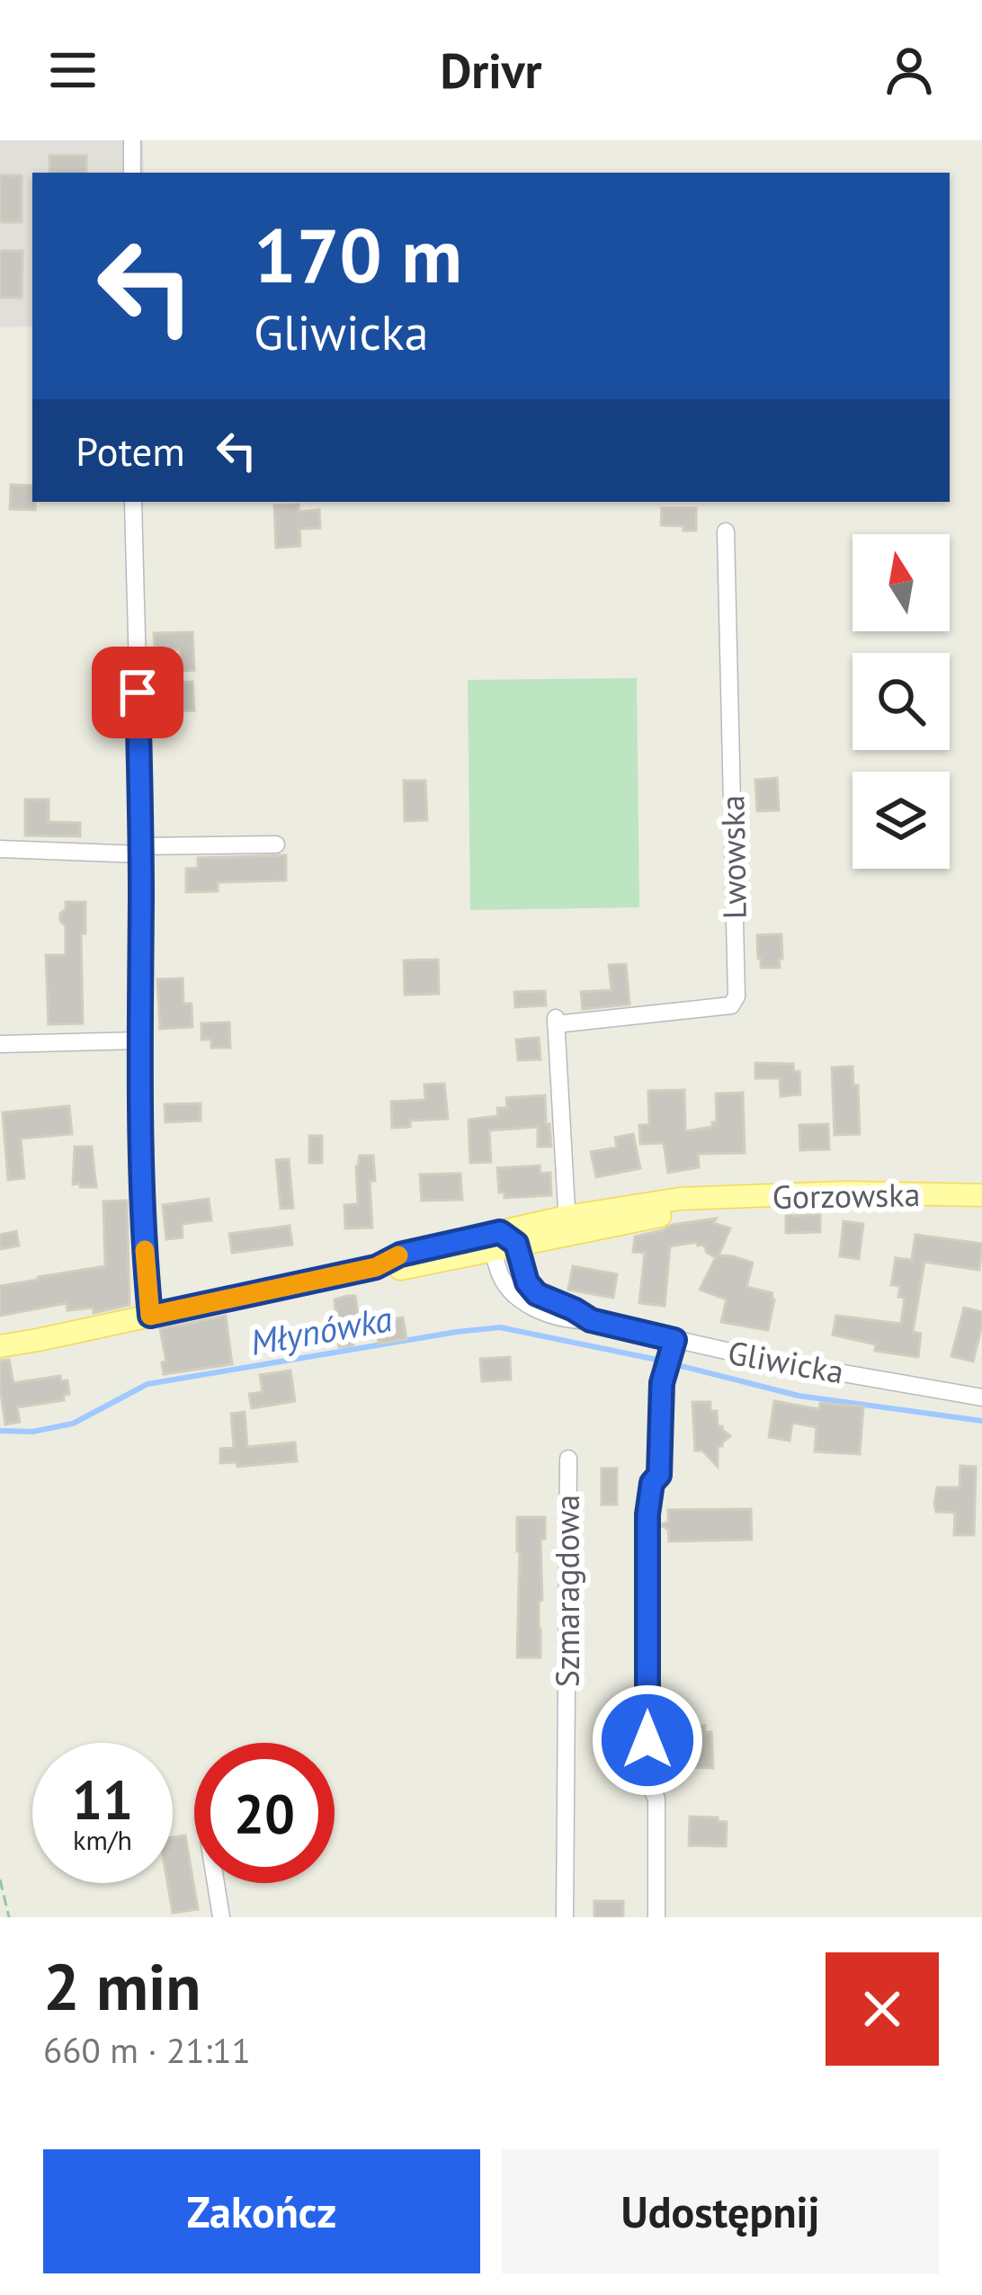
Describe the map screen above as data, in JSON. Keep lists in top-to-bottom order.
{
  "streets": {
    "main road": ["Gorzowska"],
    "street": ["Lwowska", "Gliwicka", "Szmaragdowa"]
  },
  "crossings": [
    ["Lwowska", "Gorzowska"],
    ["Gorzowska", "Gliwicka"]
  ],
  "water": ["Młynówka"],
  "north": "top",
  "page": {
    "header": "Drivr",
    "turn": ["170 m", "Gliwicka"],
    "then": "Potem",
    "speed": "11 km/h",
    "limit": "20",
    "heading": ["2 min", "660 m · 21:11"],
    "buttons": ["Zakończ", "Udostępnij"]
  }
}
